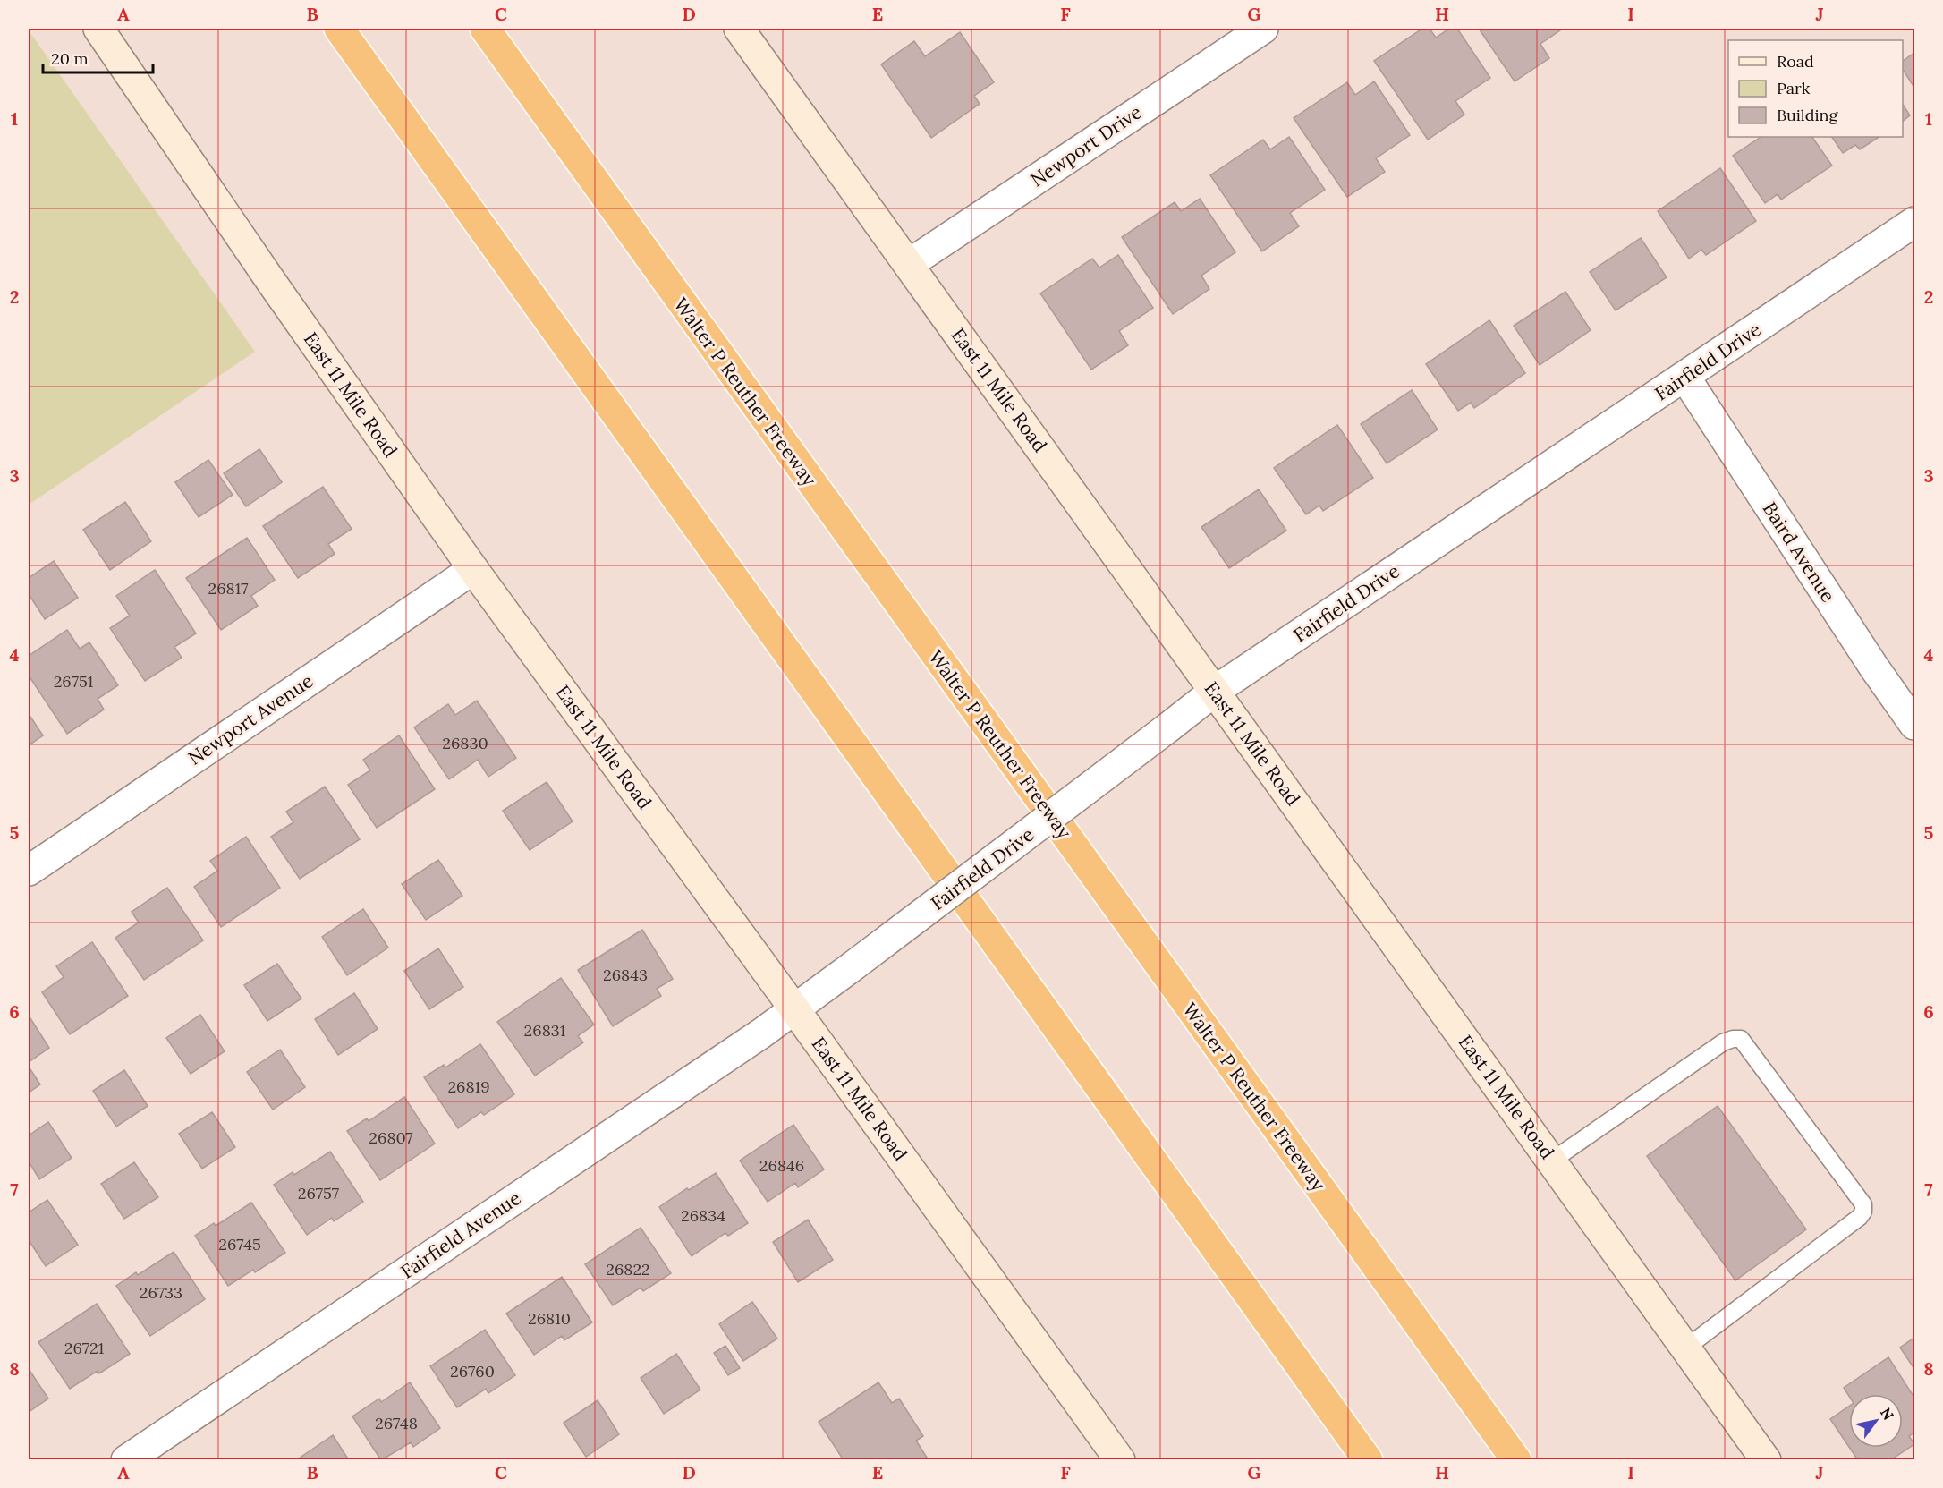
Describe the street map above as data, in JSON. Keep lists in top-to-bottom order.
{
  "streets": {
    "highway": ["Walter P Reuther Freeway"],
    "main road": ["East 11 Mile Road"],
    "street": [
      "Newport Drive",
      "Fairfield Drive",
      "Baird Avenue",
      "Newport Avenue",
      "Fairfield Avenue"
    ]
  },
  "crossings": [
    ["Newport Drive", "East 11 Mile Road"],
    ["Fairfield Drive", "East 11 Mile Road"],
    ["Fairfield Drive", "Baird Avenue"],
    ["Fairfield Drive", "Fairfield Avenue"],
    ["East 11 Mile Road", "Newport Avenue"],
    ["East 11 Mile Road", "Fairfield Avenue"]
  ],
  "house_numbers": [
    "26817",
    "26751",
    "26830",
    "26843",
    "26831",
    "26819",
    "26807",
    "26846",
    "26757",
    "26834",
    "26745",
    "26822",
    "26733",
    "26810",
    "26721",
    "26760",
    "26748"
  ],
  "legend": ["Road", "Park", "Building"],
  "scale_bar": "20 m",
  "north": "top right",
  "grid": {
    "columns": [
      "A",
      "B",
      "C",
      "D",
      "E",
      "F",
      "G",
      "H",
      "I",
      "J"
    ],
    "rows": [
      "1",
      "2",
      "3",
      "4",
      "5",
      "6",
      "7",
      "8"
    ]
  }
}
